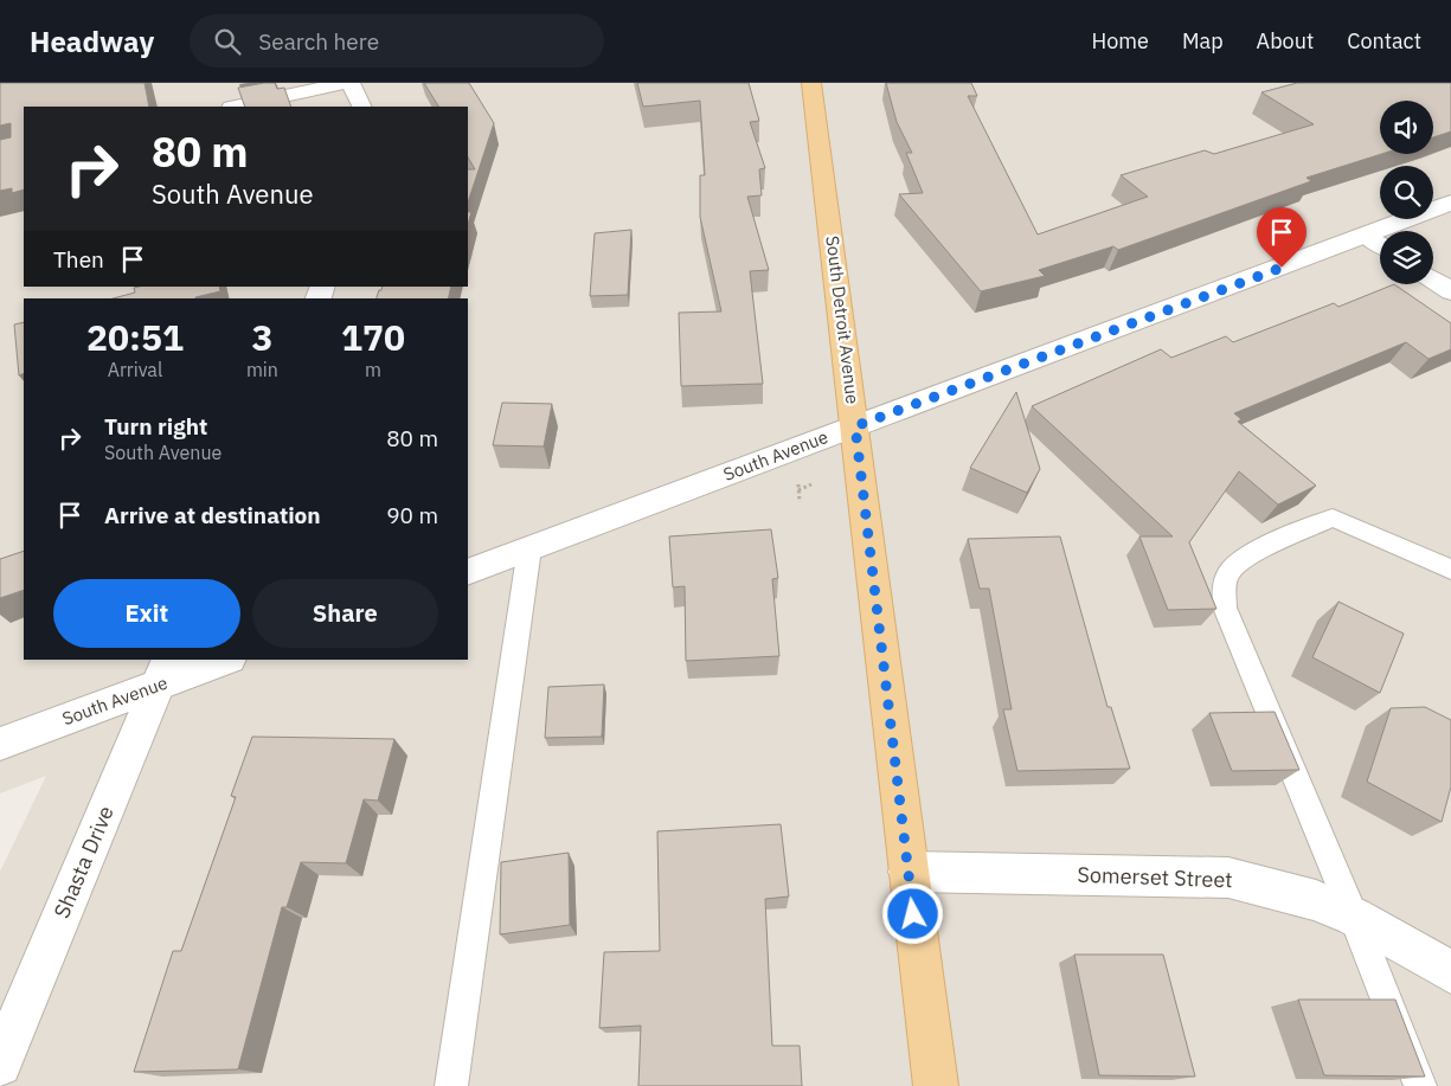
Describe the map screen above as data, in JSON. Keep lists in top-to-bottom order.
{
  "streets": {
    "main road": ["South Detroit Avenue"],
    "street": ["South Avenue", "Shasta Drive", "Somerset Street"]
  },
  "crossings": [
    ["South Detroit Avenue", "South Avenue"],
    ["South Detroit Avenue", "Somerset Street"],
    ["South Avenue", "Shasta Drive"]
  ],
  "page": {
    "header": "Headway",
    "search": "Search here",
    "nav": [
      "Home",
      "Map",
      "About",
      "Contact"
    ],
    "turn": ["80 m", "South Avenue"],
    "then": "Then",
    "eta": [
      "20:51",
      "Arrival",
      "3",
      "min",
      "170",
      "m"
    ],
    "list": [
      {
        "name": "Turn right",
        "note": "South Avenue",
        "value": "80 m"
      },
      {
        "name": "Arrive at destination",
        "value": "90 m"
      }
    ],
    "buttons": ["Exit", "Share"]
  }
}
